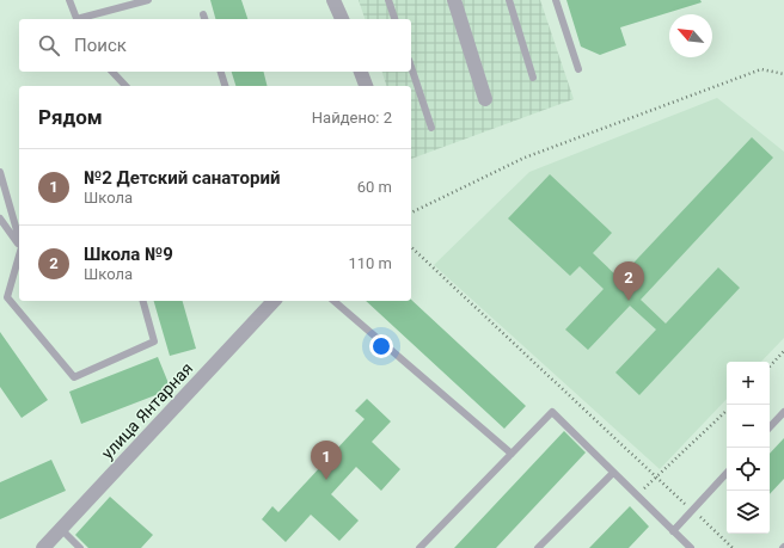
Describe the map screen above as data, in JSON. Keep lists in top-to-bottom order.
{
  "streets": {
    "street": ["улица Янтарная"]
  },
  "north": "top left",
  "page": {
    "search": "Поиск",
    "heading": ["Рядом", "Найдено: 2"],
    "list": [
      {
        "mark": "1",
        "name": "№2 Детский санаторий",
        "note": "Школа",
        "value": "60 m"
      },
      {
        "mark": "2",
        "name": "Школа №9",
        "note": "Школа",
        "value": "110 m"
      }
    ],
    "pins": ["2", "1"],
    "map_buttons": ["+", "−"]
  }
}
